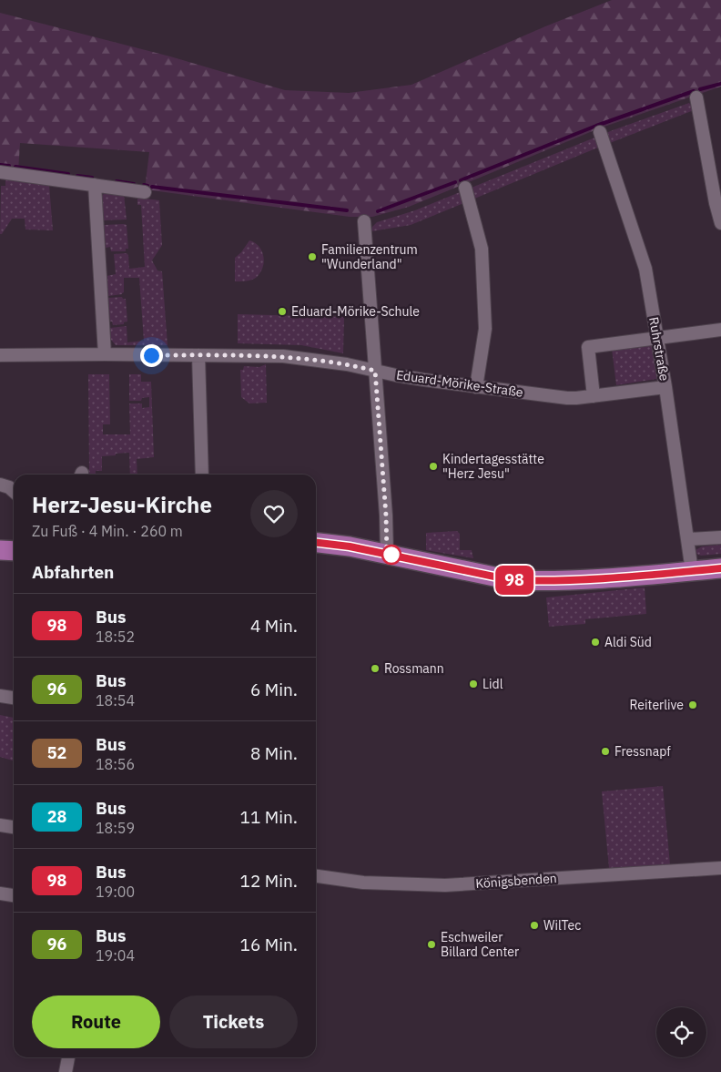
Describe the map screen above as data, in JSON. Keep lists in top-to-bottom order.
{
  "streets": {
    "street": ["Ruhrstraße", "Eduard-Mörike-Straße", "Königsbenden"]
  },
  "crossings": [
    ["Ruhrstraße", "Eduard-Mörike-Straße"]
  ],
  "places": [
    "Familienzentrum \"Wunderland\"",
    "Eduard-Mörike-Schule",
    "Kindertagesstätte \"Herz Jesu\"",
    "Aldi Süd",
    "Rossmann",
    "Lidl",
    "Reiterlive",
    "Fressnapf",
    "WilTec",
    "Eschweiler Billard Center"
  ],
  "lines": ["bus line 98"],
  "page": {
    "on_map": "98",
    "heading": [
      ["Herz-Jesu-Kirche", "Zu Fuß · 4 Min. · 260 m"],
      "Abfahrten"
    ],
    "list": [
      {
        "mark": "98",
        "name": "Bus",
        "note": "18:52",
        "value": "4 Min."
      },
      {
        "mark": "96",
        "name": "Bus",
        "note": "18:54",
        "value": "6 Min."
      },
      {
        "mark": "52",
        "name": "Bus",
        "note": "18:56",
        "value": "8 Min."
      },
      {
        "mark": "28",
        "name": "Bus",
        "note": "18:59",
        "value": "11 Min."
      },
      {
        "mark": "98",
        "name": "Bus",
        "note": "19:00",
        "value": "12 Min."
      },
      {
        "mark": "96",
        "name": "Bus",
        "note": "19:04",
        "value": "16 Min."
      }
    ],
    "buttons": ["Route", "Tickets"]
  }
}
